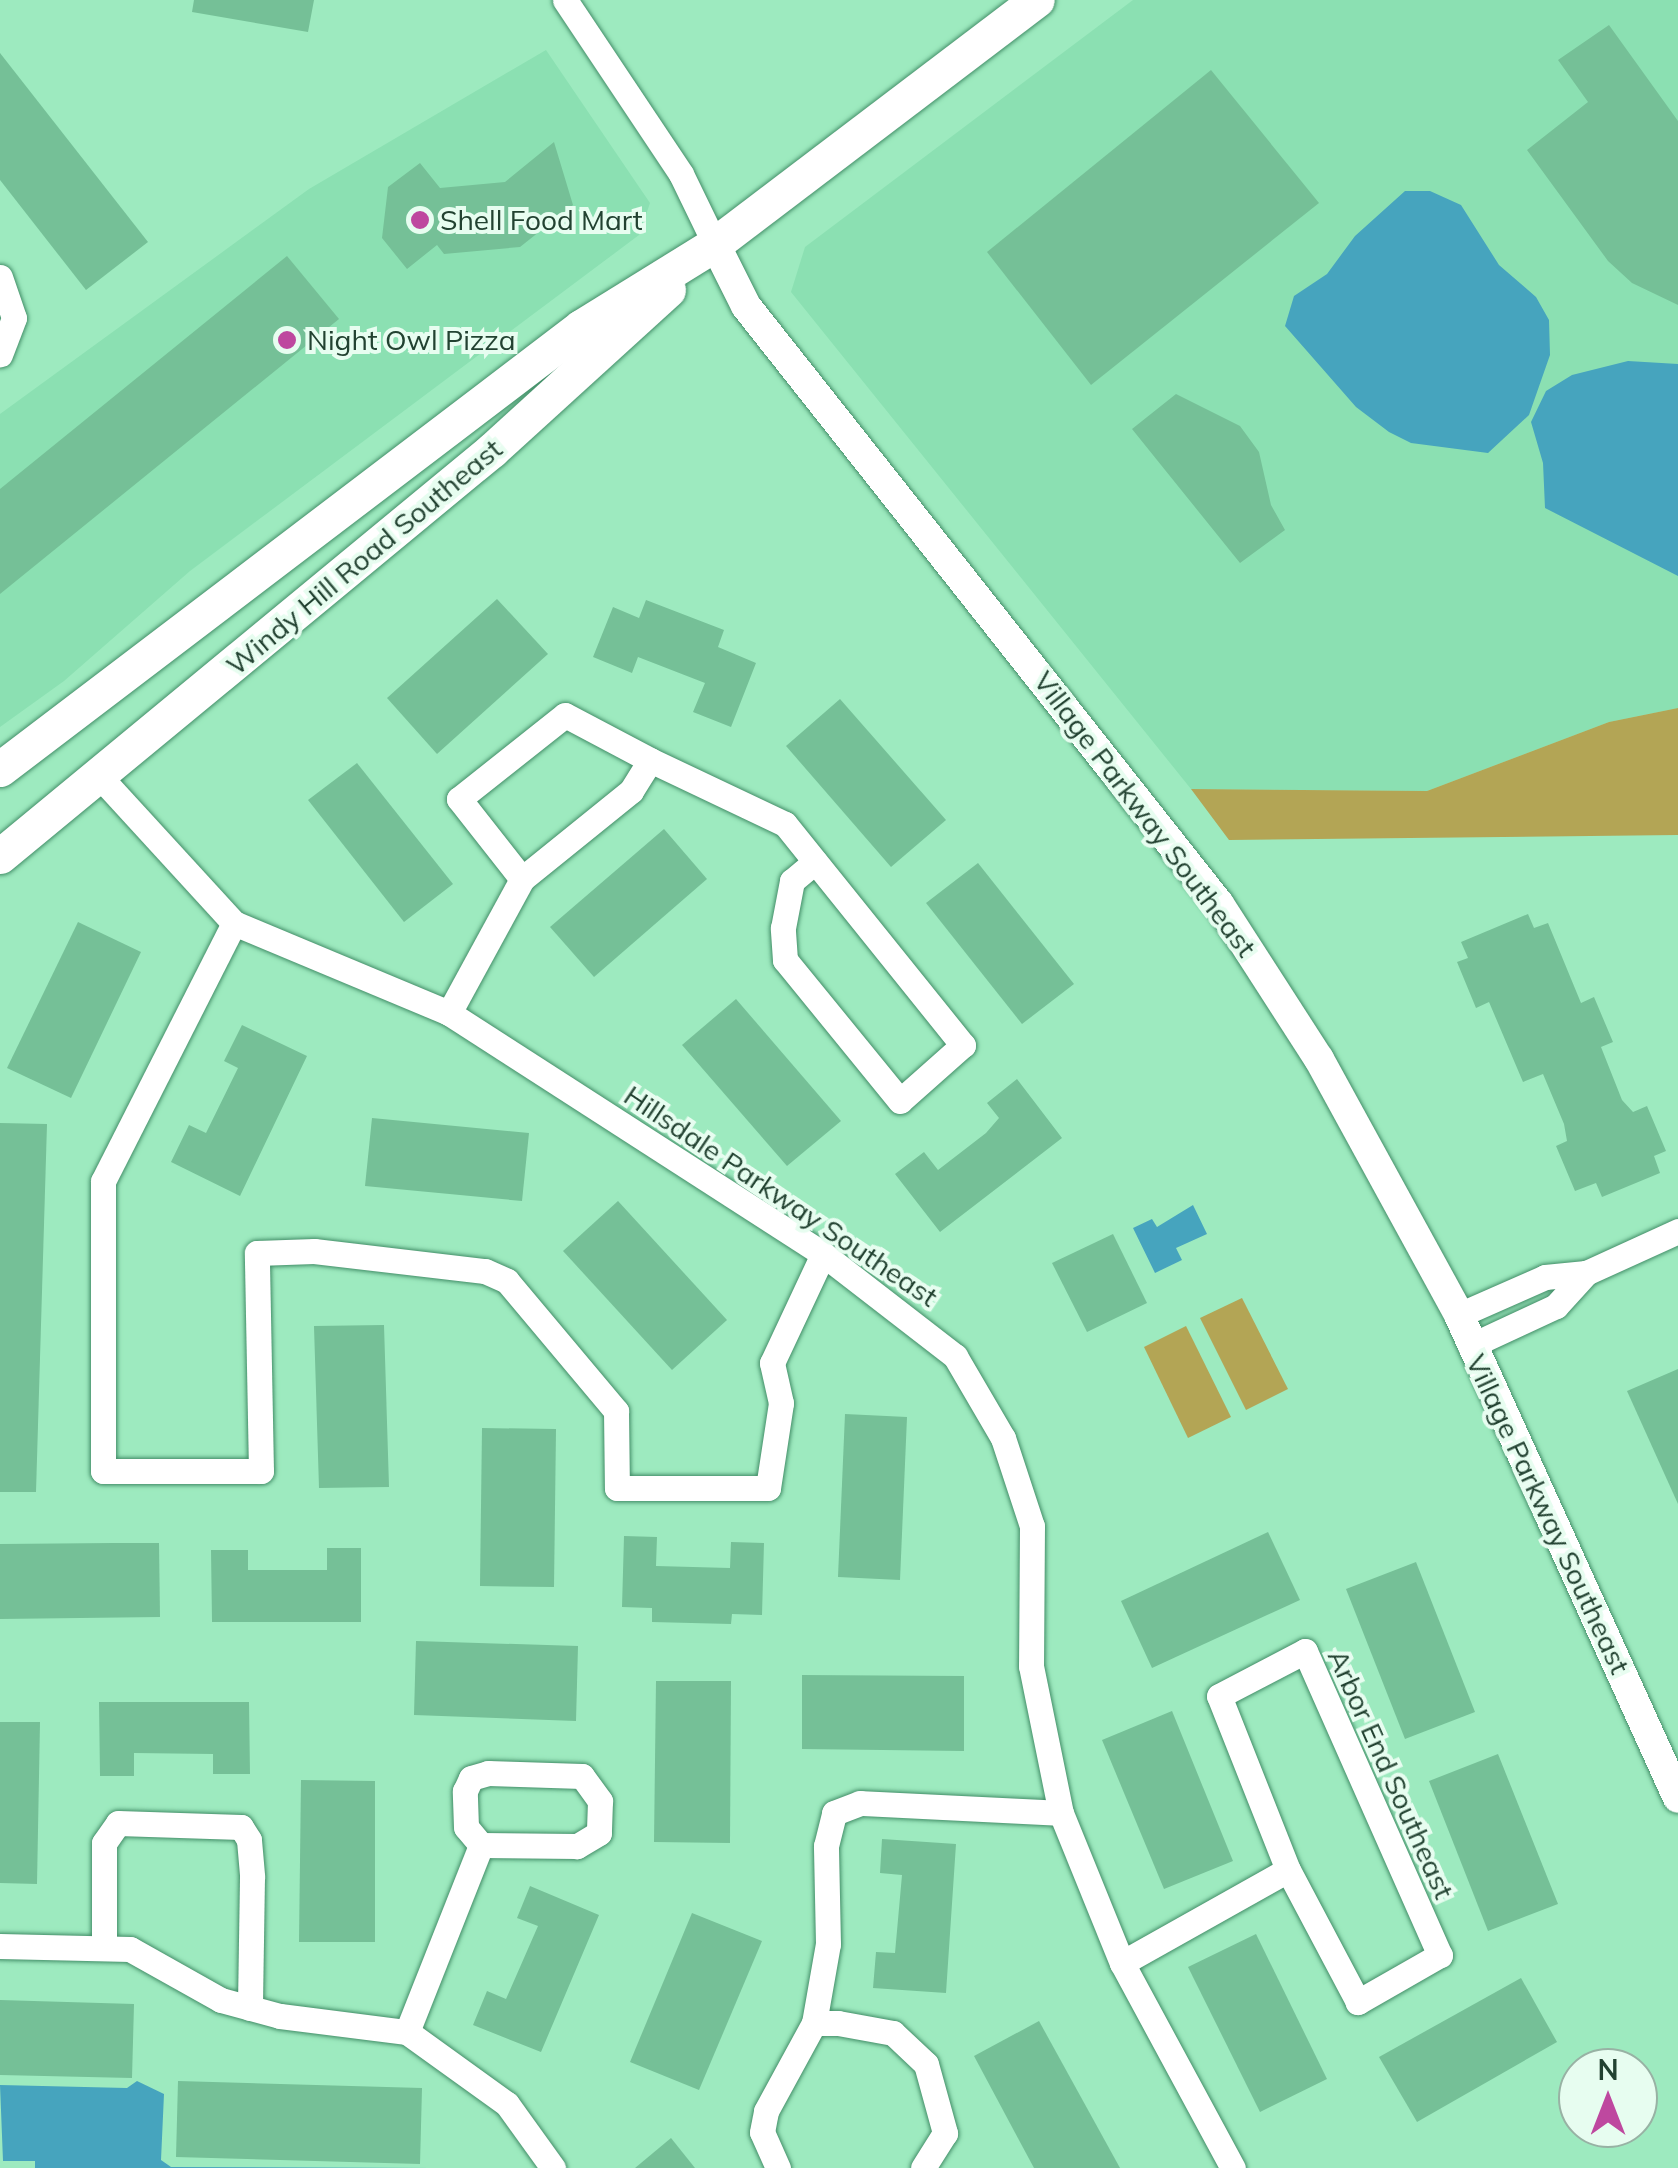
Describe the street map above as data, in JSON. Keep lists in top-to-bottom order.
{
  "streets": {
    "main road": ["Windy Hill Road Southeast"],
    "street": ["Village Parkway Southeast", "Hillsdale Parkway Southeast", "Arbor End Southeast"]
  },
  "crossings": [
    ["Windy Hill Road Southeast", "Village Parkway Southeast"],
    ["Windy Hill Road Southeast", "Hillsdale Parkway Southeast"]
  ],
  "places": ["Shell Food Mart", "Night Owl Pizza"],
  "north": "top"
}
